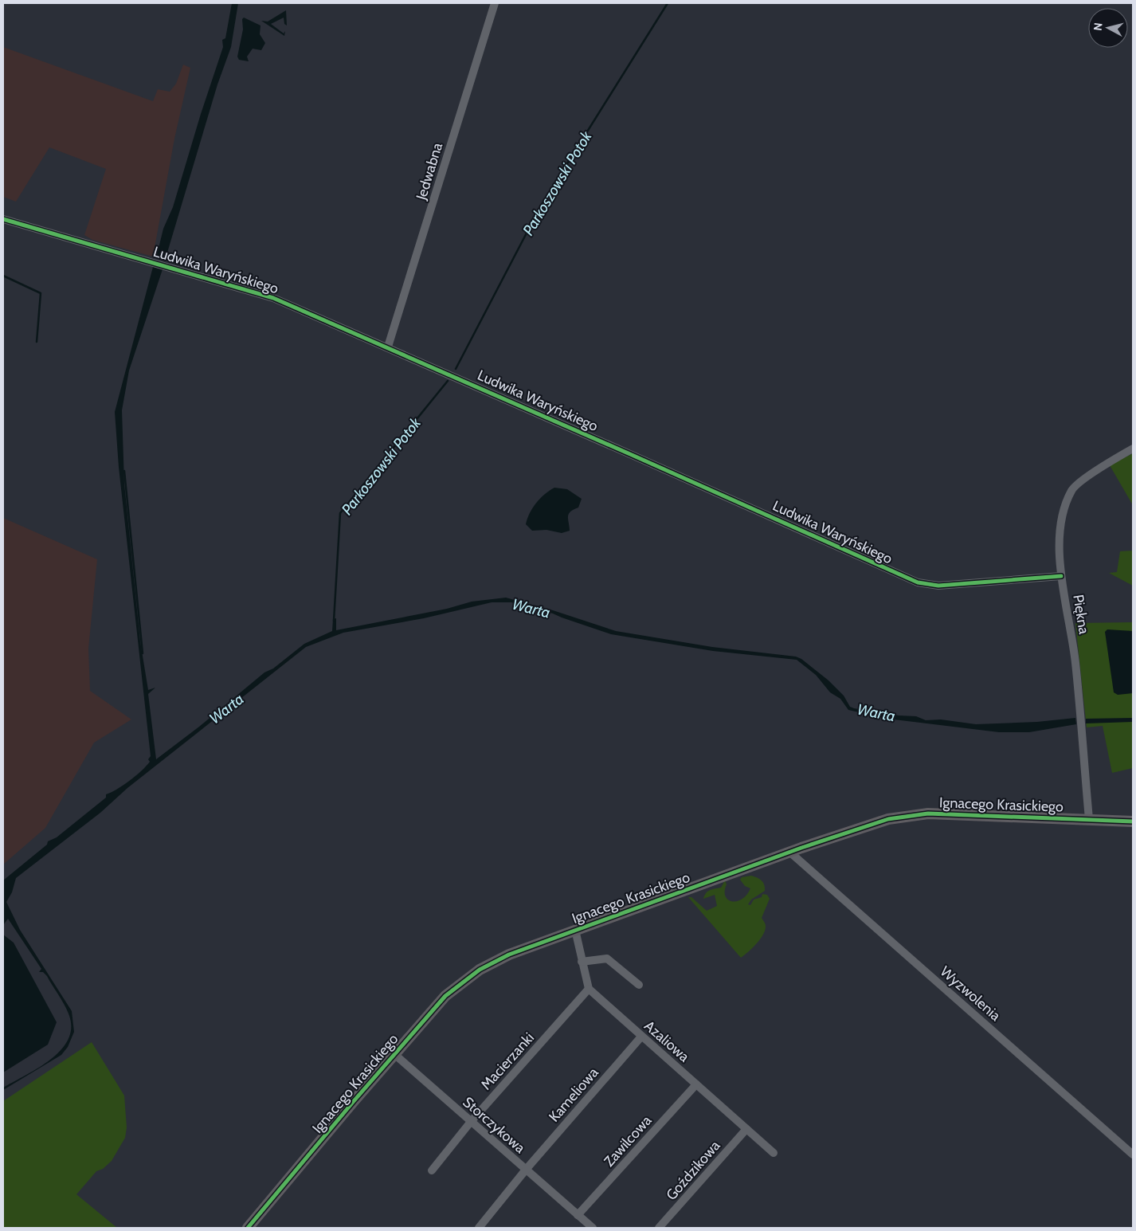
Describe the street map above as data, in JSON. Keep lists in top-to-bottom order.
{
  "streets": {
    "street": [
      "Jedwabna",
      "Ludwika Waryńskiego",
      "Piękna",
      "Ignacego Krasickiego",
      "Wyzwolenia",
      "Azaliowa",
      "Macierzanki",
      "Kameliowa",
      "Storczykowa",
      "Zawilcowa",
      "Goździkowa"
    ]
  },
  "crossings": [
    ["Jedwabna", "Ludwika Waryńskiego"],
    ["Ludwika Waryńskiego", "Piękna"],
    ["Piękna", "Ignacego Krasickiego"],
    ["Ignacego Krasickiego", "Wyzwolenia"],
    ["Ignacego Krasickiego", "Storczykowa"],
    ["Azaliowa", "Macierzanki"],
    ["Azaliowa", "Kameliowa"],
    ["Azaliowa", "Zawilcowa"],
    ["Azaliowa", "Goździkowa"],
    ["Macierzanki", "Storczykowa"],
    ["Kameliowa", "Storczykowa"],
    ["Storczykowa", "Zawilcowa"]
  ],
  "water": ["Parkoszowski Potok", "Warta"],
  "north": "left"
}
